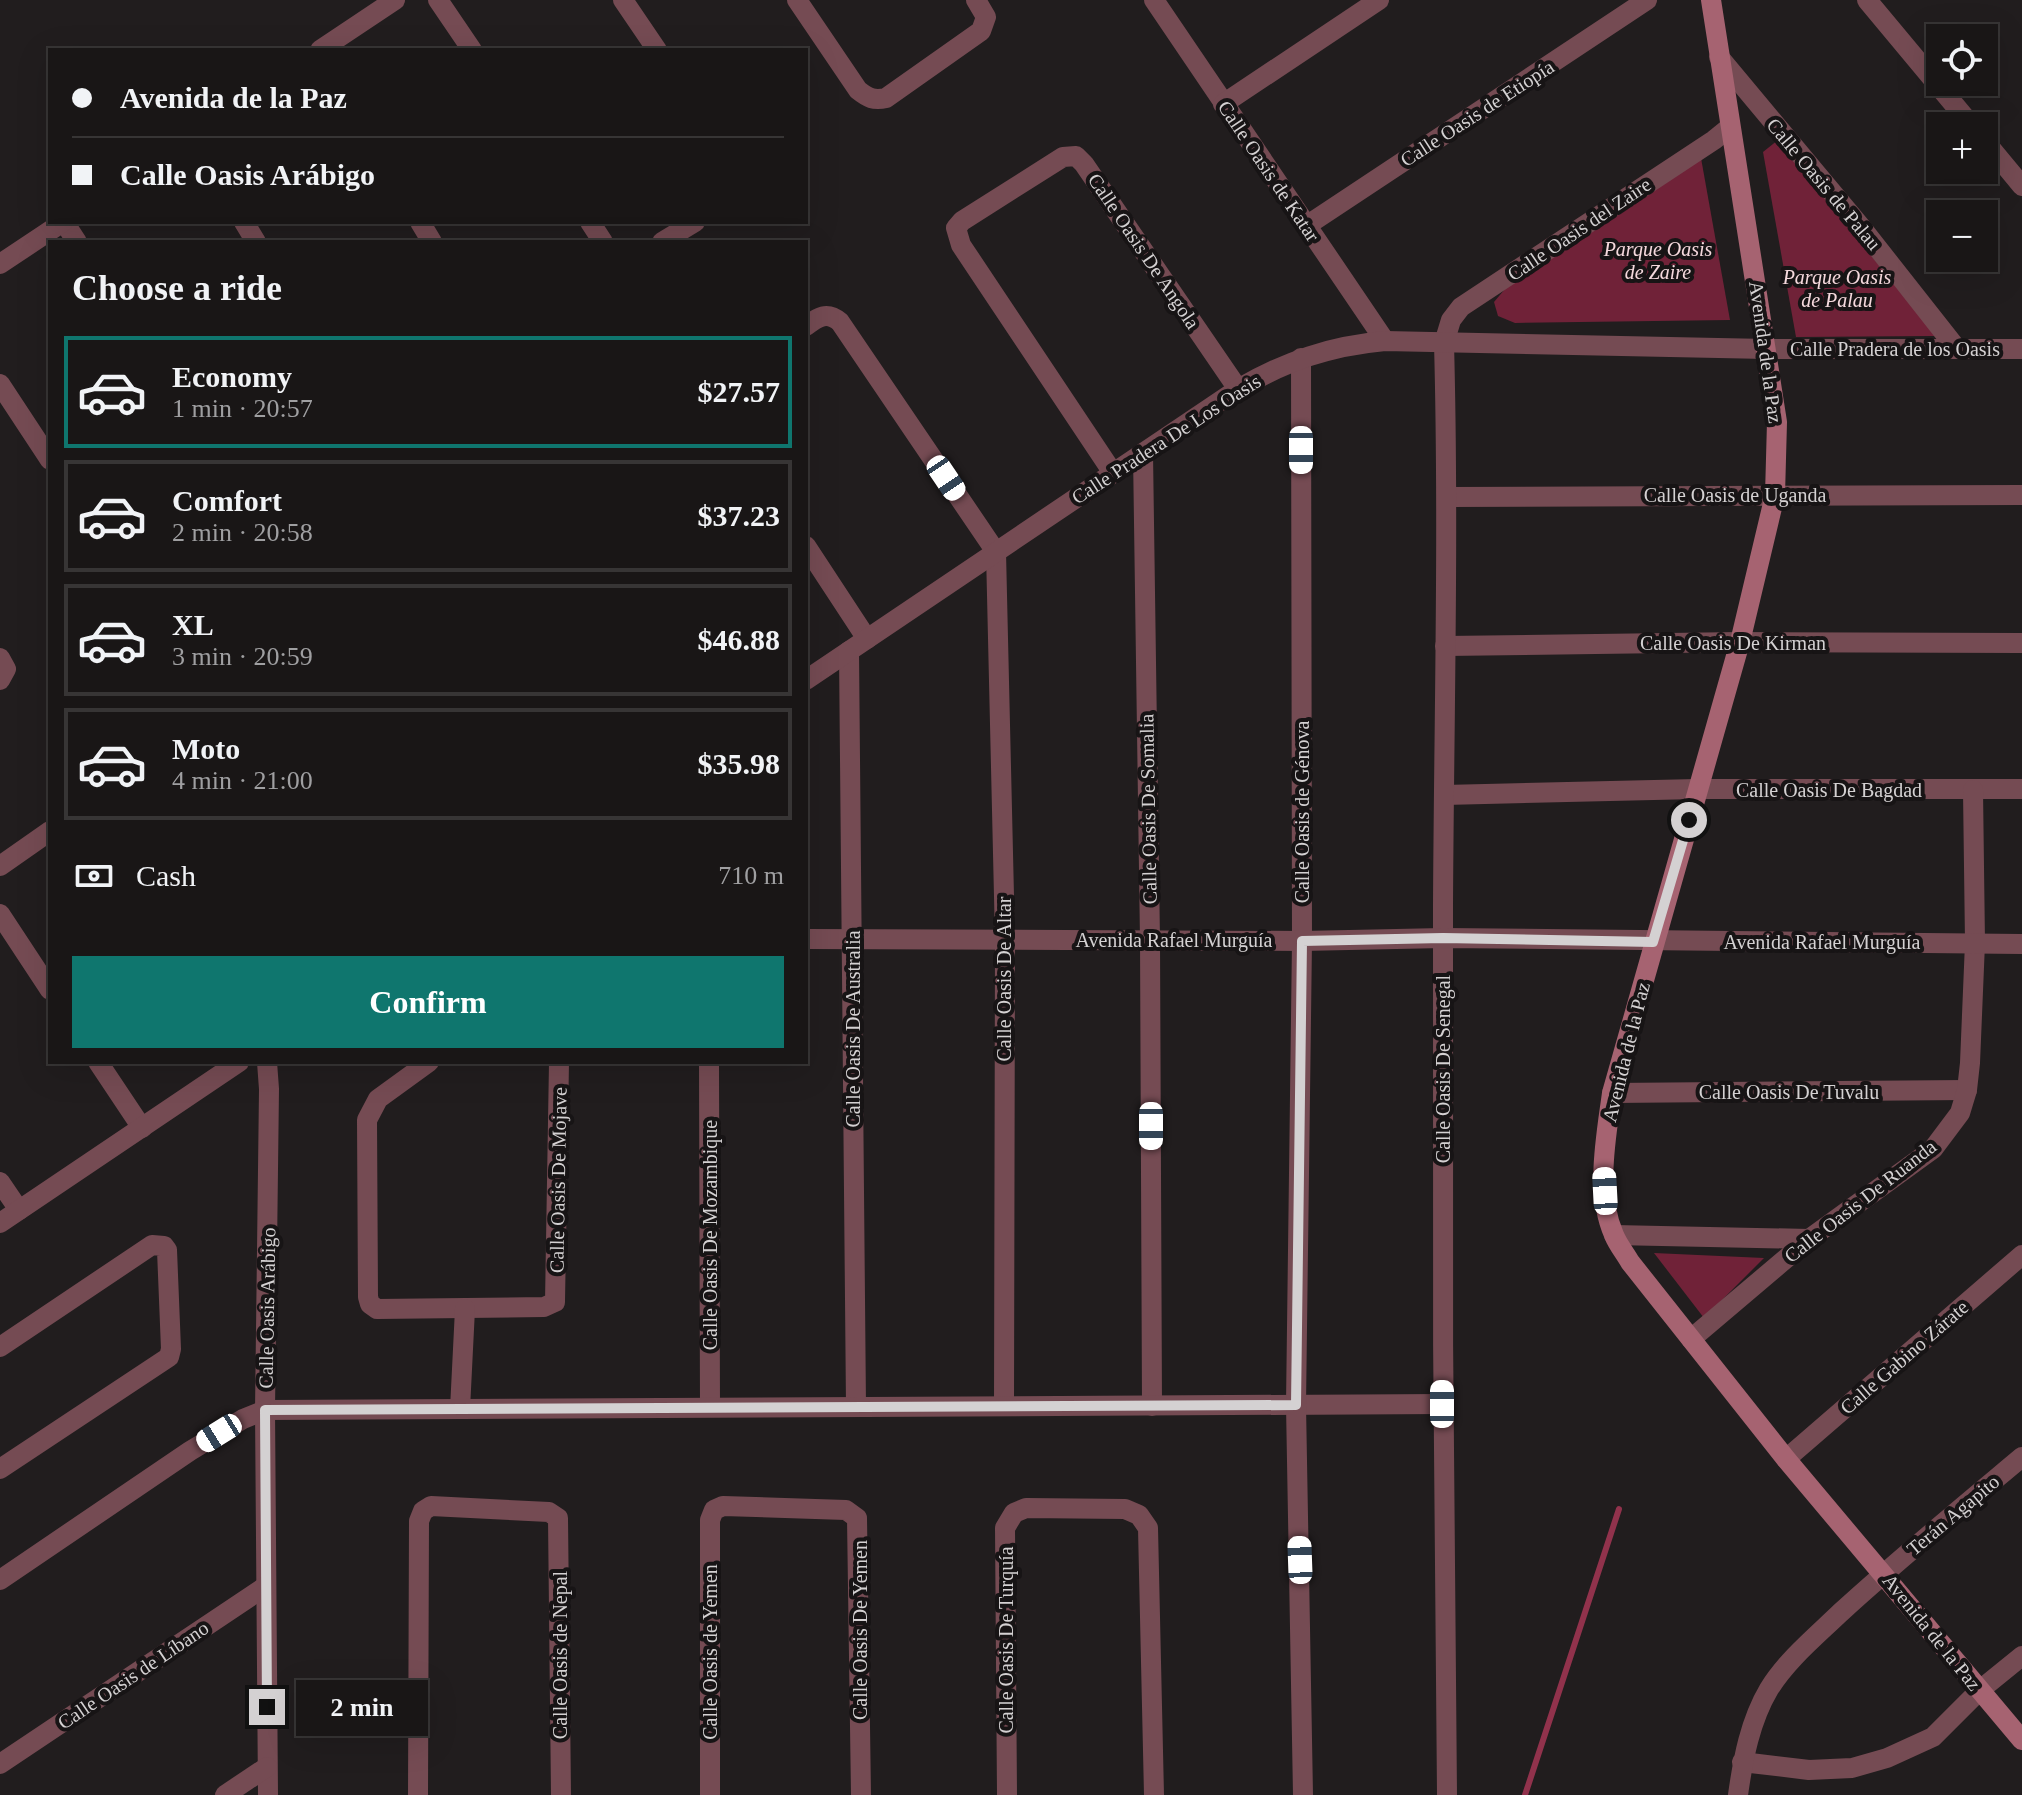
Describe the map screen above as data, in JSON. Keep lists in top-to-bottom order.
{
  "streets": {
    "main road": ["Avenida de la Paz"],
    "street": [
      "Calle Oasis de Etiopía",
      "Calle Oasis de Katar",
      "Calle Oasis de Palau",
      "Calle Oasis del Zaire",
      "Calle Oasis De Angola",
      "Calle Pradera de los Oasis",
      "Calle Pradera De Los Oasis",
      "Calle Oasis de Uganda",
      "Calle Oasis De Kirman",
      "Calle Oasis De Bagdad",
      "Calle Oasis De Somalia",
      "Calle Oasis de Génova",
      "Avenida Rafael Murguía",
      "Calle Oasis De Altar",
      "Calle Oasis De Australia",
      "Calle Oasis De Senegal",
      "Calle Oasis De Tuvalu",
      "Calle Oasis De Mojave",
      "Calle Oasis De Ruanda",
      "Calle Oasis De Mozambique",
      "Calle Oasis Arábigo",
      "Calle Gabino Zárate",
      "Terán Agapito",
      "Calle Oasis De Yemen",
      "Calle Oasis De Turquía",
      "Calle Oasis de Yemen",
      "Calle Oasis de Nepal",
      "Calle Oasis de Líbano"
    ]
  },
  "crossings": [
    ["Calle Oasis de Etiopía", "Calle Oasis de Katar"],
    ["Calle Oasis de Katar", "Calle Pradera De Los Oasis"],
    ["Calle Oasis de Palau", "Calle Pradera de los Oasis"],
    ["Calle Oasis de Palau", "Avenida de la Paz"],
    ["Calle Oasis del Zaire", "Avenida de la Paz"],
    ["Calle Oasis del Zaire", "Calle Pradera De Los Oasis"],
    ["Calle Oasis del Zaire", "Calle Oasis De Senegal"],
    ["Calle Oasis De Angola", "Calle Pradera De Los Oasis"],
    ["Calle Pradera de los Oasis", "Avenida de la Paz"],
    ["Calle Pradera de los Oasis", "Calle Pradera De Los Oasis"],
    ["Avenida de la Paz", "Calle Pradera De Los Oasis"],
    ["Avenida de la Paz", "Calle Oasis de Uganda"],
    ["Avenida de la Paz", "Calle Oasis De Kirman"],
    ["Avenida de la Paz", "Calle Oasis De Bagdad"],
    ["Avenida de la Paz", "Avenida Rafael Murguía"],
    ["Avenida de la Paz", "Calle Oasis De Tuvalu"],
    ["Avenida de la Paz", "Calle Oasis De Ruanda"],
    ["Avenida de la Paz", "Calle Gabino Zárate"],
    ["Avenida de la Paz", "Terán Agapito"],
    ["Calle Pradera De Los Oasis", "Calle Oasis De Somalia"],
    ["Calle Pradera De Los Oasis", "Calle Oasis de Génova"],
    ["Calle Pradera De Los Oasis", "Calle Oasis De Altar"],
    ["Calle Pradera De Los Oasis", "Calle Oasis De Australia"],
    ["Calle Pradera De Los Oasis", "Calle Oasis De Senegal"],
    ["Calle Oasis de Uganda", "Calle Oasis De Senegal"],
    ["Calle Oasis De Kirman", "Calle Oasis De Senegal"],
    ["Calle Oasis De Bagdad", "Calle Oasis De Senegal"],
    ["Calle Oasis De Bagdad", "Calle Oasis De Ruanda"],
    ["Calle Oasis De Somalia", "Avenida Rafael Murguía"],
    ["Calle Oasis de Génova", "Avenida Rafael Murguía"],
    ["Avenida Rafael Murguía", "Calle Oasis De Altar"],
    ["Avenida Rafael Murguía", "Calle Oasis De Australia"],
    ["Avenida Rafael Murguía", "Calle Oasis De Senegal"],
    ["Avenida Rafael Murguía", "Calle Oasis De Ruanda"],
    ["Calle Oasis De Tuvalu", "Calle Oasis De Ruanda"],
    ["Calle Oasis Arábigo", "Calle Oasis de Líbano"],
    ["Calle Oasis De Yemen", "Calle Oasis de Yemen"]
  ],
  "parks": ["Parque Oasis de Zaire", "Parque Oasis de Palau"],
  "page": {
    "map_buttons": ["+", "−"],
    "banner": ["Avenida de la Paz", "Calle Oasis Arábigo"],
    "heading": "Choose a ride",
    "list": [
      {
        "name": "Economy",
        "note": "1 min · 20:57",
        "value": "$27.57"
      },
      {
        "name": "Comfort",
        "note": "2 min · 20:58",
        "value": "$37.23"
      },
      {
        "name": "XL",
        "note": "3 min · 20:59",
        "value": "$46.88"
      },
      {
        "name": "Moto",
        "note": "4 min · 21:00",
        "value": "$35.98"
      }
    ],
    "pay": ["Cash", "710 m"],
    "buttons": "Confirm",
    "bubble": "2 min"
  }
}
